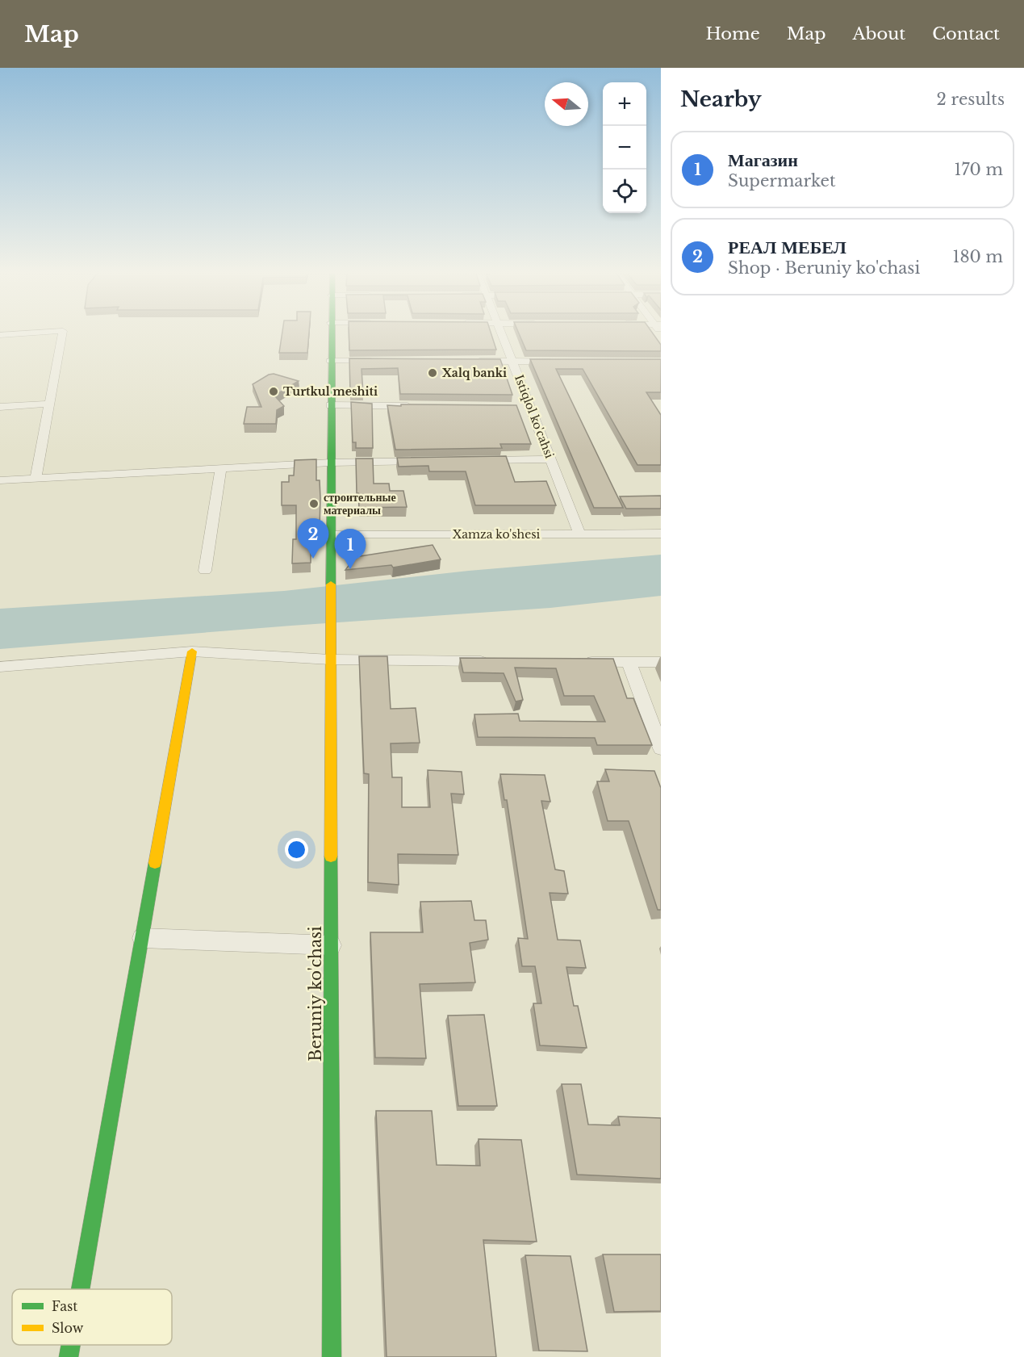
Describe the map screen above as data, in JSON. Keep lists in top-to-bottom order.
{
  "streets": {
    "main road": ["Beruniy ko'chasi"],
    "street": ["Istiqlol ko'cahsi", "Xamza ko'shesi"]
  },
  "crossings": [
    ["Istiqlol ko'cahsi", "Xamza ko'shesi"],
    ["Xamza ko'shesi", "Beruniy ko'chasi"]
  ],
  "places": ["Xalq banki", "Turtkul meshiti", "строительные материалы"],
  "legend": ["Fast", "Slow"],
  "north": "left",
  "page": {
    "header": "Map",
    "nav": [
      "Home",
      "Map",
      "About",
      "Contact"
    ],
    "heading": ["Nearby", "2 results"],
    "map_buttons": ["+", "−"],
    "list": [
      {
        "mark": "1",
        "name": "Магазин",
        "note": "Supermarket",
        "value": "170 m"
      },
      {
        "mark": "2",
        "name": "РЕАЛ МЕБЕЛ",
        "note": "Shop · Beruniy ko'chasi",
        "value": "180 m"
      }
    ],
    "pins": ["2", "1"]
  }
}
